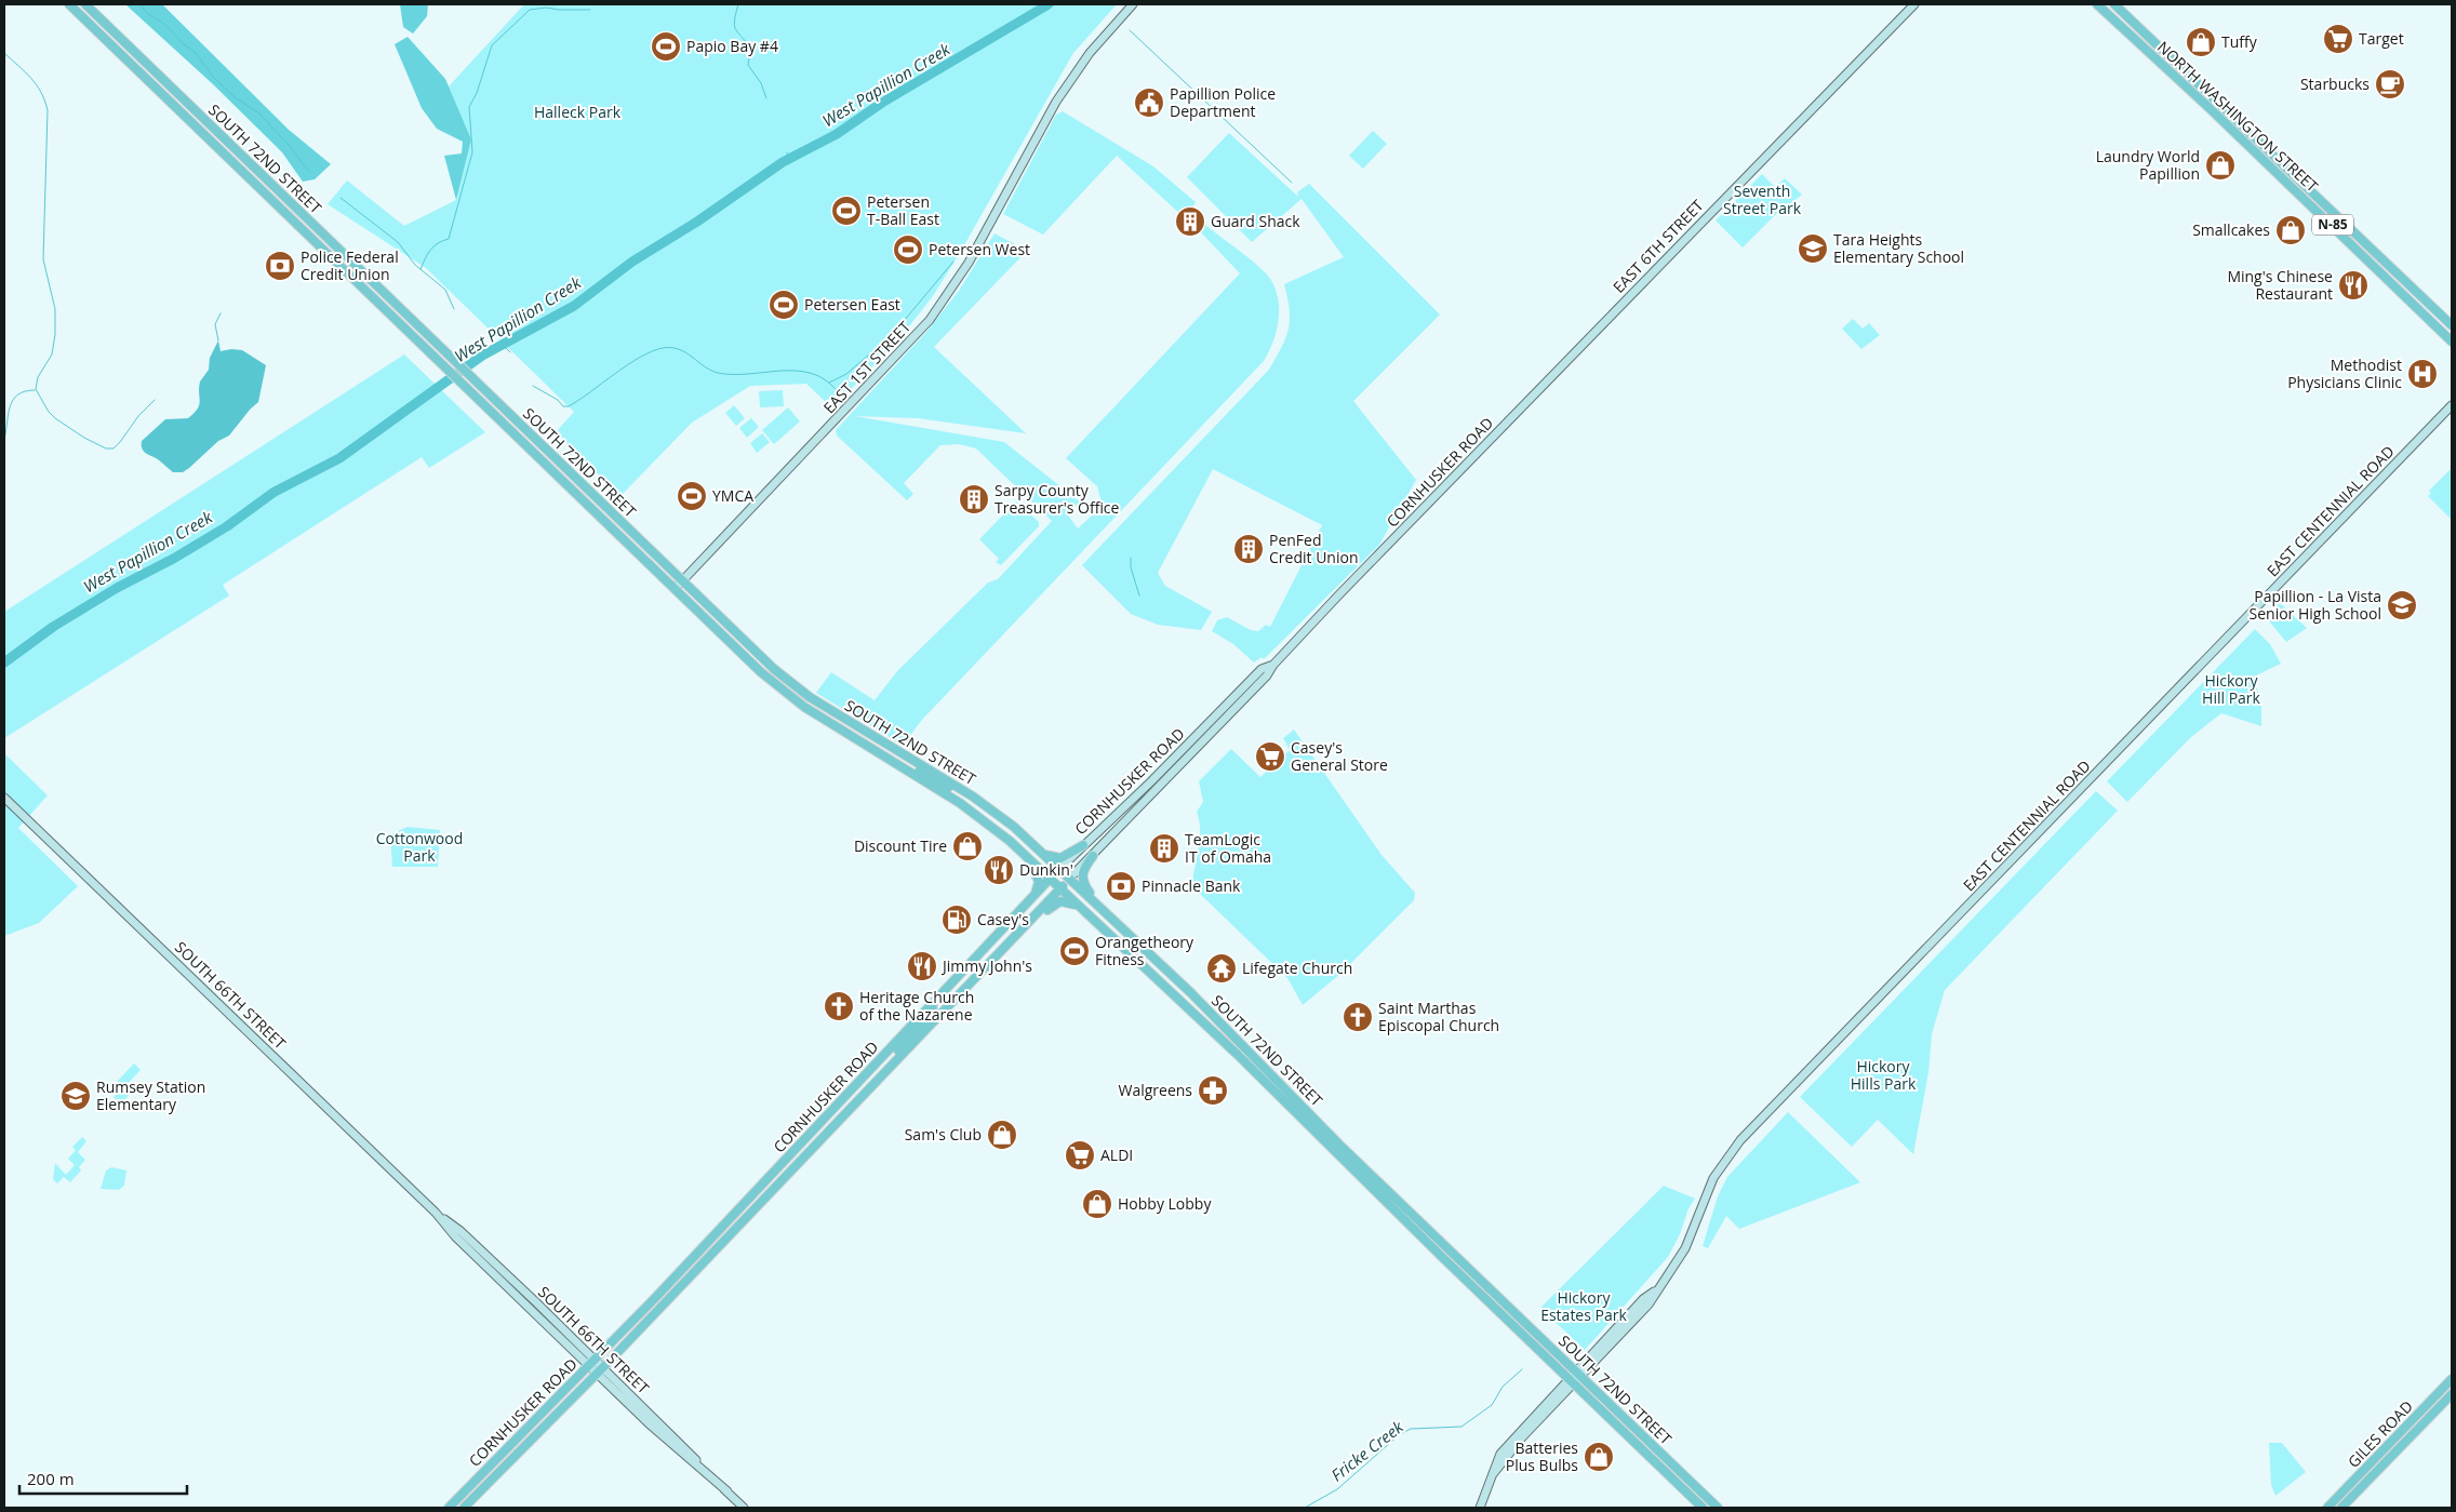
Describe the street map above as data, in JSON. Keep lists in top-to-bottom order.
{
  "streets": {
    "main road": [
      "NORTH WASHINGTON STREET",
      "SOUTH 72ND STREET",
      "N-85",
      "CORNHUSKER ROAD",
      "GILES ROAD"
    ],
    "street": [
      "EAST 6TH STREET",
      "EAST 1ST STREET",
      "EAST CENTENNIAL ROAD",
      "SOUTH 66TH STREET"
    ]
  },
  "crossings": [
    ["SOUTH 72ND STREET", "EAST 1ST STREET"],
    ["SOUTH 72ND STREET", "CORNHUSKER ROAD"],
    ["SOUTH 72ND STREET", "EAST CENTENNIAL ROAD"],
    ["EAST 6TH STREET", "CORNHUSKER ROAD"],
    ["CORNHUSKER ROAD", "SOUTH 66TH STREET"]
  ],
  "water": ["West Papillion Creek", "Fricke Creek"],
  "parks": [
    "Halleck Park",
    "Seventh Street Park",
    "Hickory Hill Park",
    "Cottonwood Park",
    "Hickory Hills Park",
    "Hickory Estates Park"
  ],
  "places": {
    "supermarket": ["Target", "Casey's General Store", "ALDI"],
    "shop": [
      "Tuffy",
      "Laundry World Papillion",
      "Smallcakes",
      "Discount Tire",
      "Sam's Club",
      "Hobby Lobby",
      "Batteries Plus Bulbs"
    ],
    "sports": [
      "Papio Bay #4",
      "Petersen T-Ball East",
      "Petersen West",
      "Petersen East",
      "YMCA",
      "Orangetheory Fitness"
    ],
    "cafe": ["Starbucks"],
    "public building": ["Papillion Police Department"],
    "building": [
      "Guard Shack",
      "Sarpy County Treasurer's Office",
      "PenFed Credit Union",
      "TeamLogic IT of Omaha"
    ],
    "school or university": ["Tara Heights Elementary School", "Papillion - La Vista Senior High School", "Rumsey Station Elementary"],
    "bank": ["Police Federal Credit Union", "Pinnacle Bank"],
    "restaurant": ["Ming's Chinese Restaurant", "Dunkin'", "Jimmy John's"],
    "hospital": ["Methodist Physicians Clinic"],
    "fuel station": ["Casey's"],
    "temple": ["Lifegate Church"],
    "church": ["Heritage Church of the Nazarene", "Saint Marthas Episcopal Church"],
    "pharmacy": ["Walgreens"]
  },
  "scale_bar": "200 m"
}
